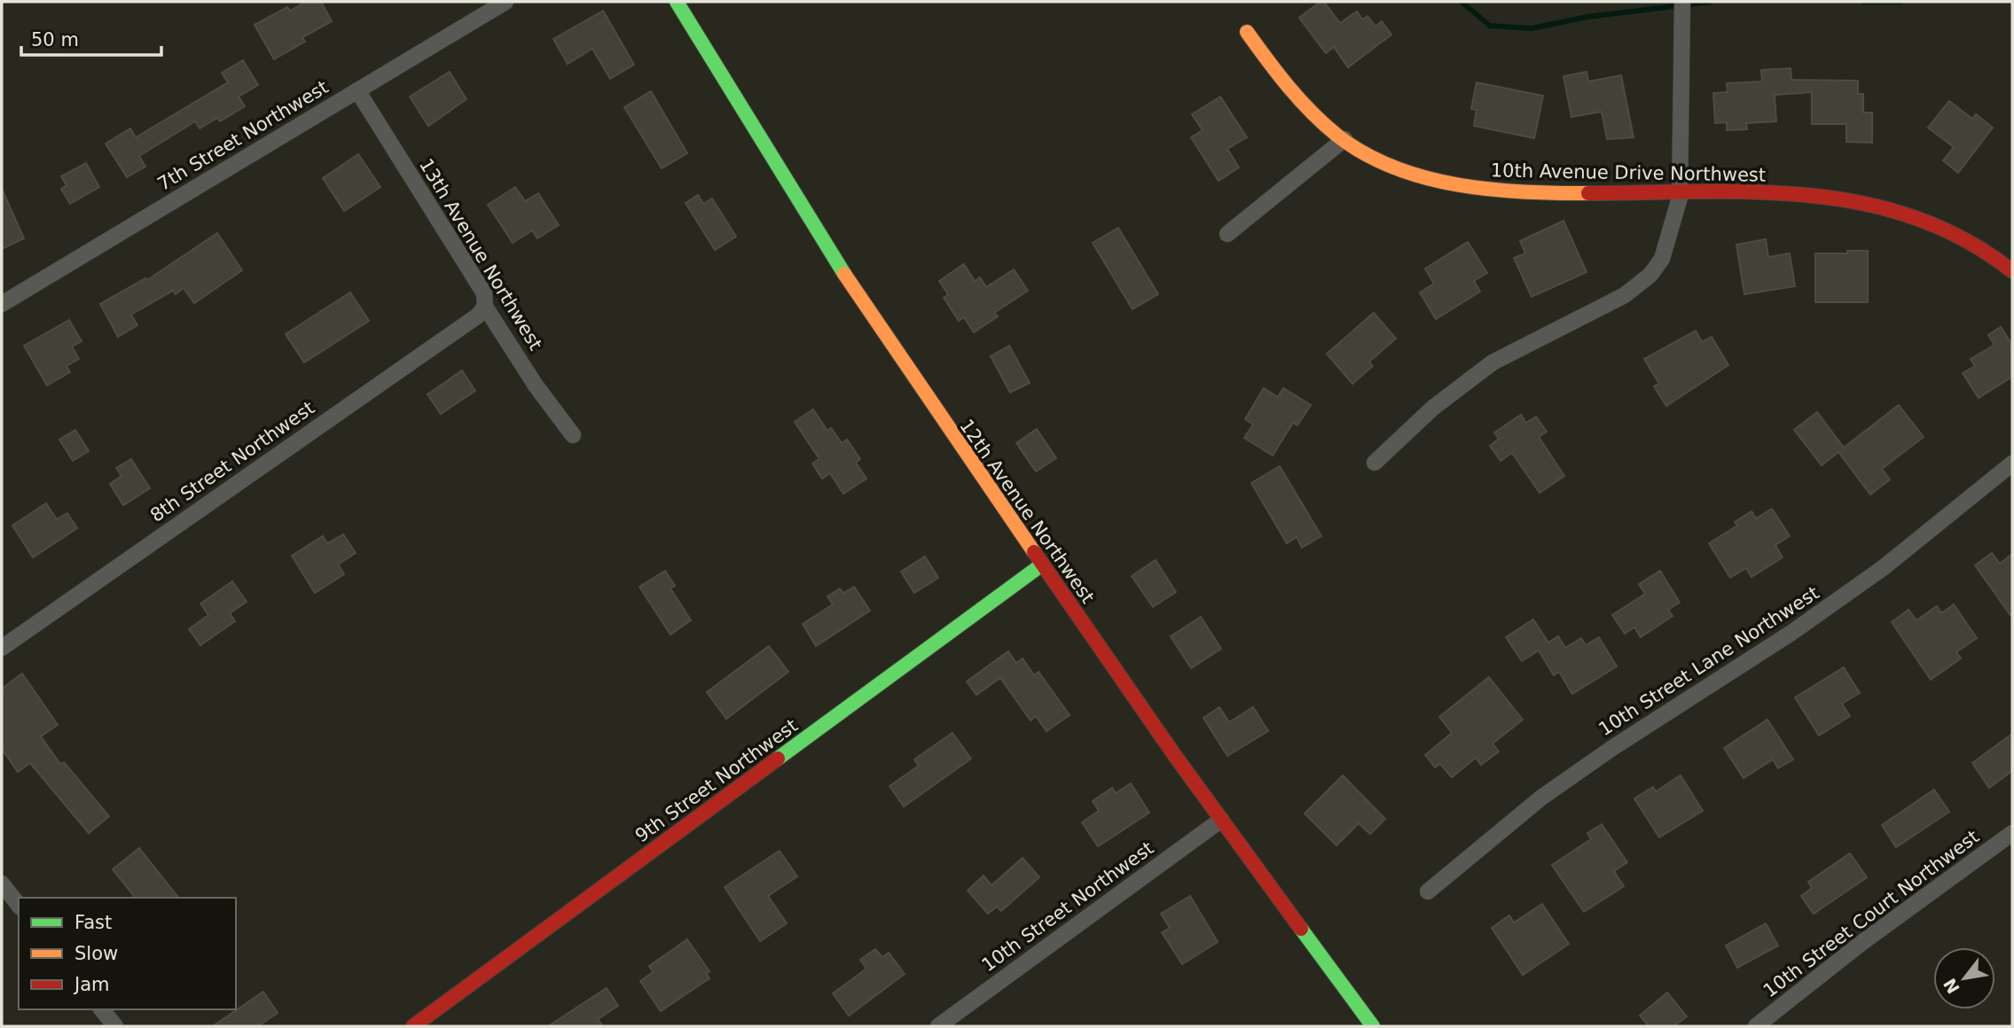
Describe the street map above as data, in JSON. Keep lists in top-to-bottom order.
{
  "streets": {
    "street": [
      "7th Street Northwest",
      "10th Avenue Drive Northwest",
      "13th Avenue Northwest",
      "8th Street Northwest",
      "12th Avenue Northwest",
      "10th Street Lane Northwest",
      "9th Street Northwest",
      "10th Street Northwest",
      "10th Street Court Northwest"
    ]
  },
  "crossings": [
    ["7th Street Northwest", "13th Avenue Northwest"],
    ["13th Avenue Northwest", "8th Street Northwest"],
    ["12th Avenue Northwest", "9th Street Northwest"],
    ["12th Avenue Northwest", "10th Street Northwest"]
  ],
  "legend": ["Fast", "Slow", "Jam"],
  "scale_bar": "50 m",
  "north": "bottom left"
}
